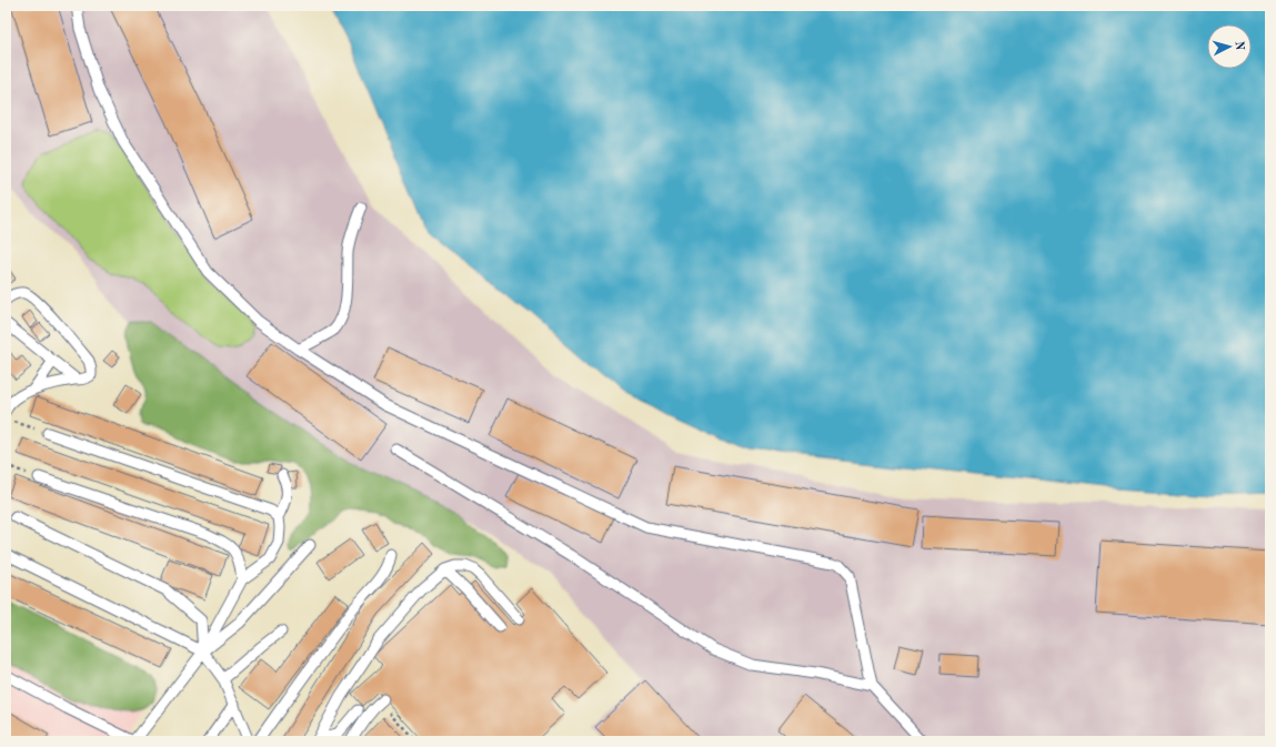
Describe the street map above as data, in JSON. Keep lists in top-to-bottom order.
{
  "north": "right"
}
